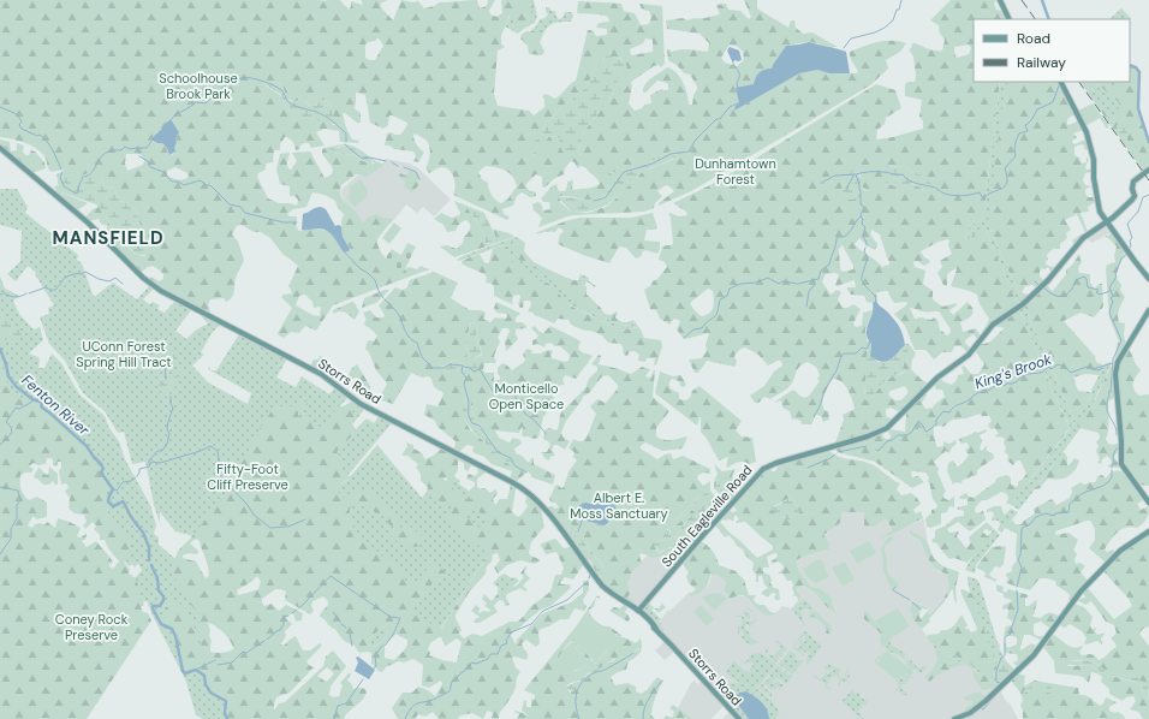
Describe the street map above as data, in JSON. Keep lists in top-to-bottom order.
{
  "streets": {
    "main road": ["Storrs Road", "South Eagleville Road"]
  },
  "crossings": [
    ["Storrs Road", "South Eagleville Road"]
  ],
  "districts": ["MANSFIELD"],
  "water": ["King's Brook", "Fenton River"],
  "parks": [
    "Schoolhouse Brook Park",
    "Dunhamtown Forest",
    "UConn Forest Spring Hill Tract",
    "Monticello Open Space",
    "Fifty-Foot Cliff Preserve",
    "Albert E. Moss Sanctuary",
    "Coney Rock Preserve"
  ],
  "legend": ["Road", "Railway"]
}
